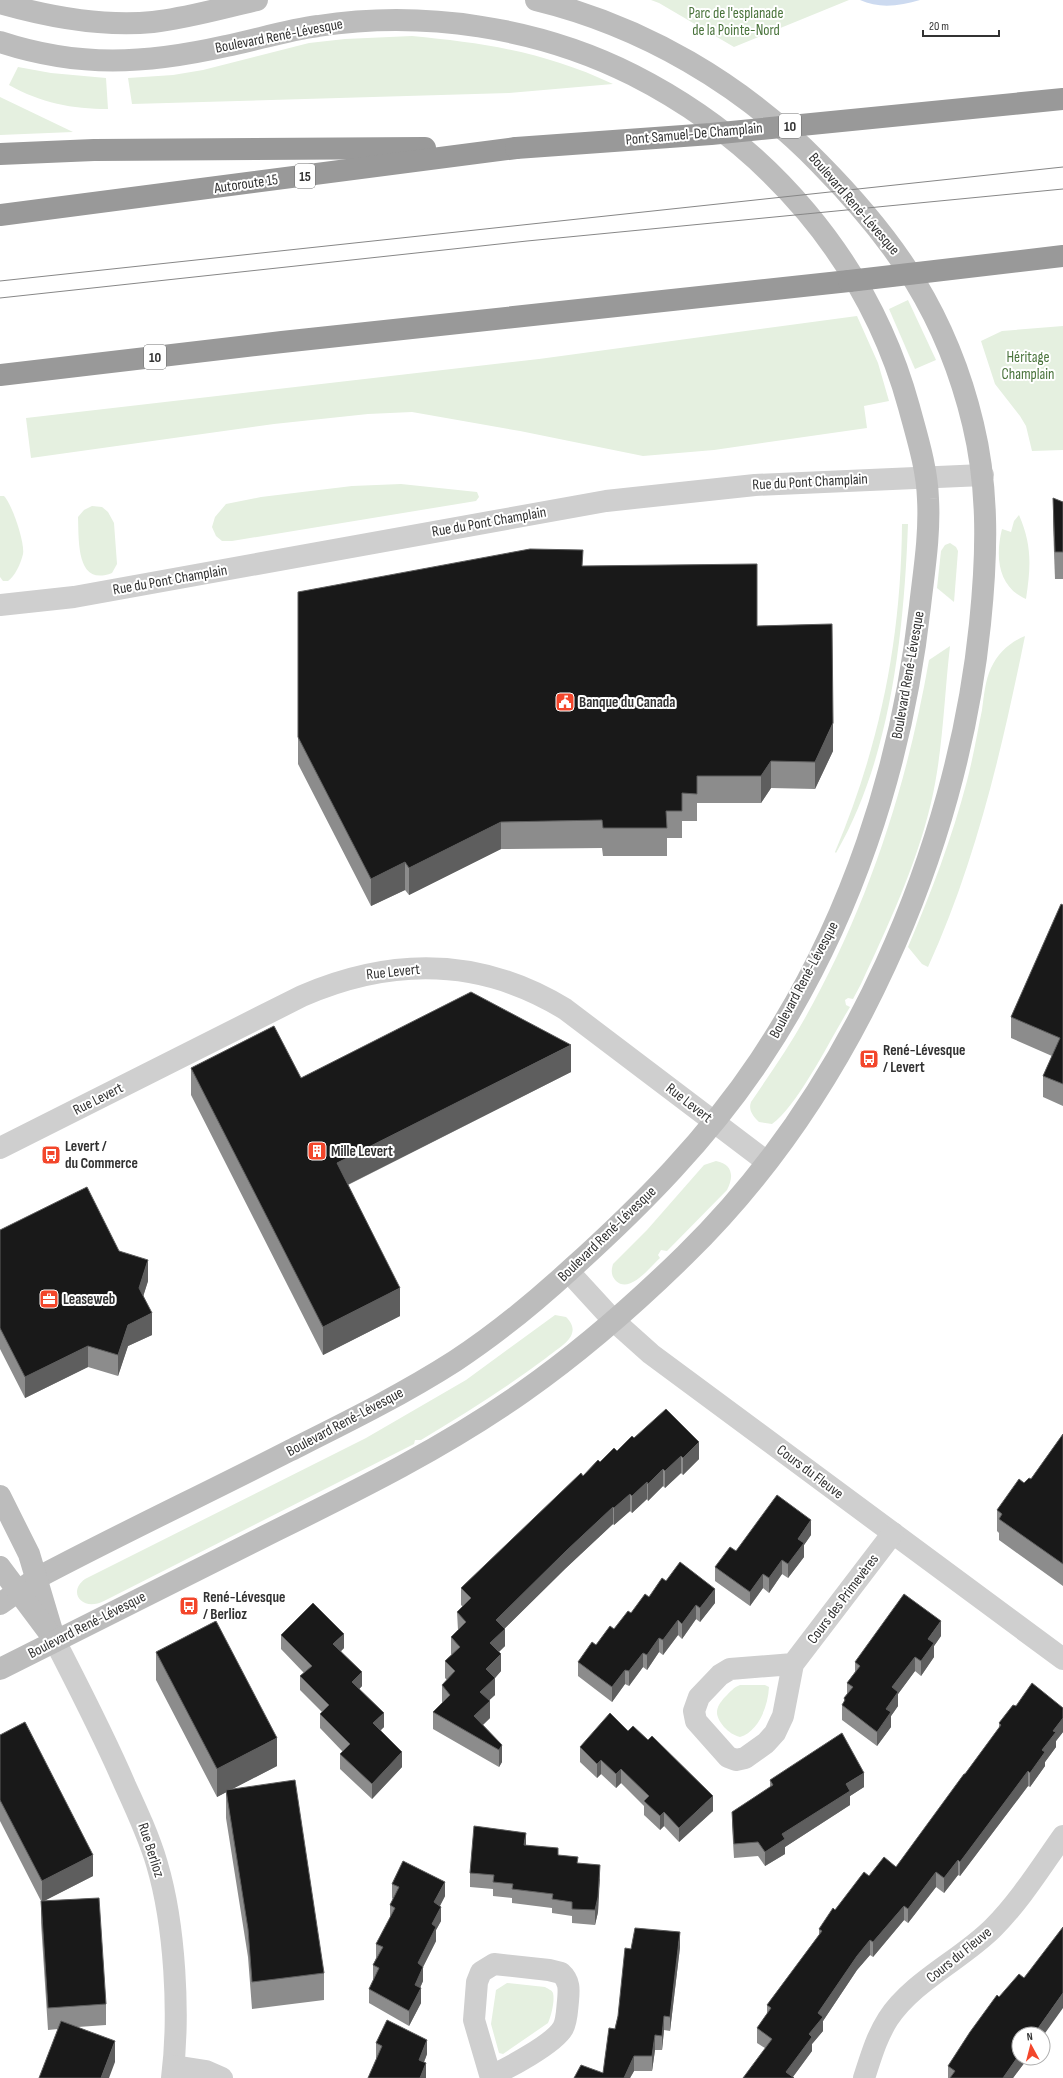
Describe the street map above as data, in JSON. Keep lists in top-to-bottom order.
{
  "streets": {
    "highway": [
      "10",
      "Pont Samuel-De Champlain",
      "15",
      "Autoroute 15"
    ],
    "street": [
      "Boulevard René-Lévesque",
      "Rue du Pont Champlain",
      "Rue Levert",
      "Cours du Fleuve",
      "Cours des Primevères",
      "Rue Berlioz"
    ]
  },
  "crossings": [
    ["Boulevard René-Lévesque", "Rue du Pont Champlain"],
    ["Boulevard René-Lévesque", "Rue Levert"],
    ["Boulevard René-Lévesque", "Cours du Fleuve"],
    ["Boulevard René-Lévesque", "Rue Berlioz"],
    ["10", "Pont Samuel-De Champlain"],
    ["10", "Autoroute 15"],
    ["Pont Samuel-De Champlain", "Autoroute 15"],
    ["Cours du Fleuve", "Cours des Primevères"]
  ],
  "parks": ["Parc de l'esplanade de la Pointe-Nord", "Héritage Champlain"],
  "places": {
    "public building": ["Banque du Canada"],
    "bus stop": ["René-Lévesque / Levert", "Levert / du Commerce", "René-Lévesque / Berlioz"],
    "building": ["Mille Levert"],
    "office": ["Leaseweb"]
  },
  "scale_bar": "20 m",
  "north": "top"
}
